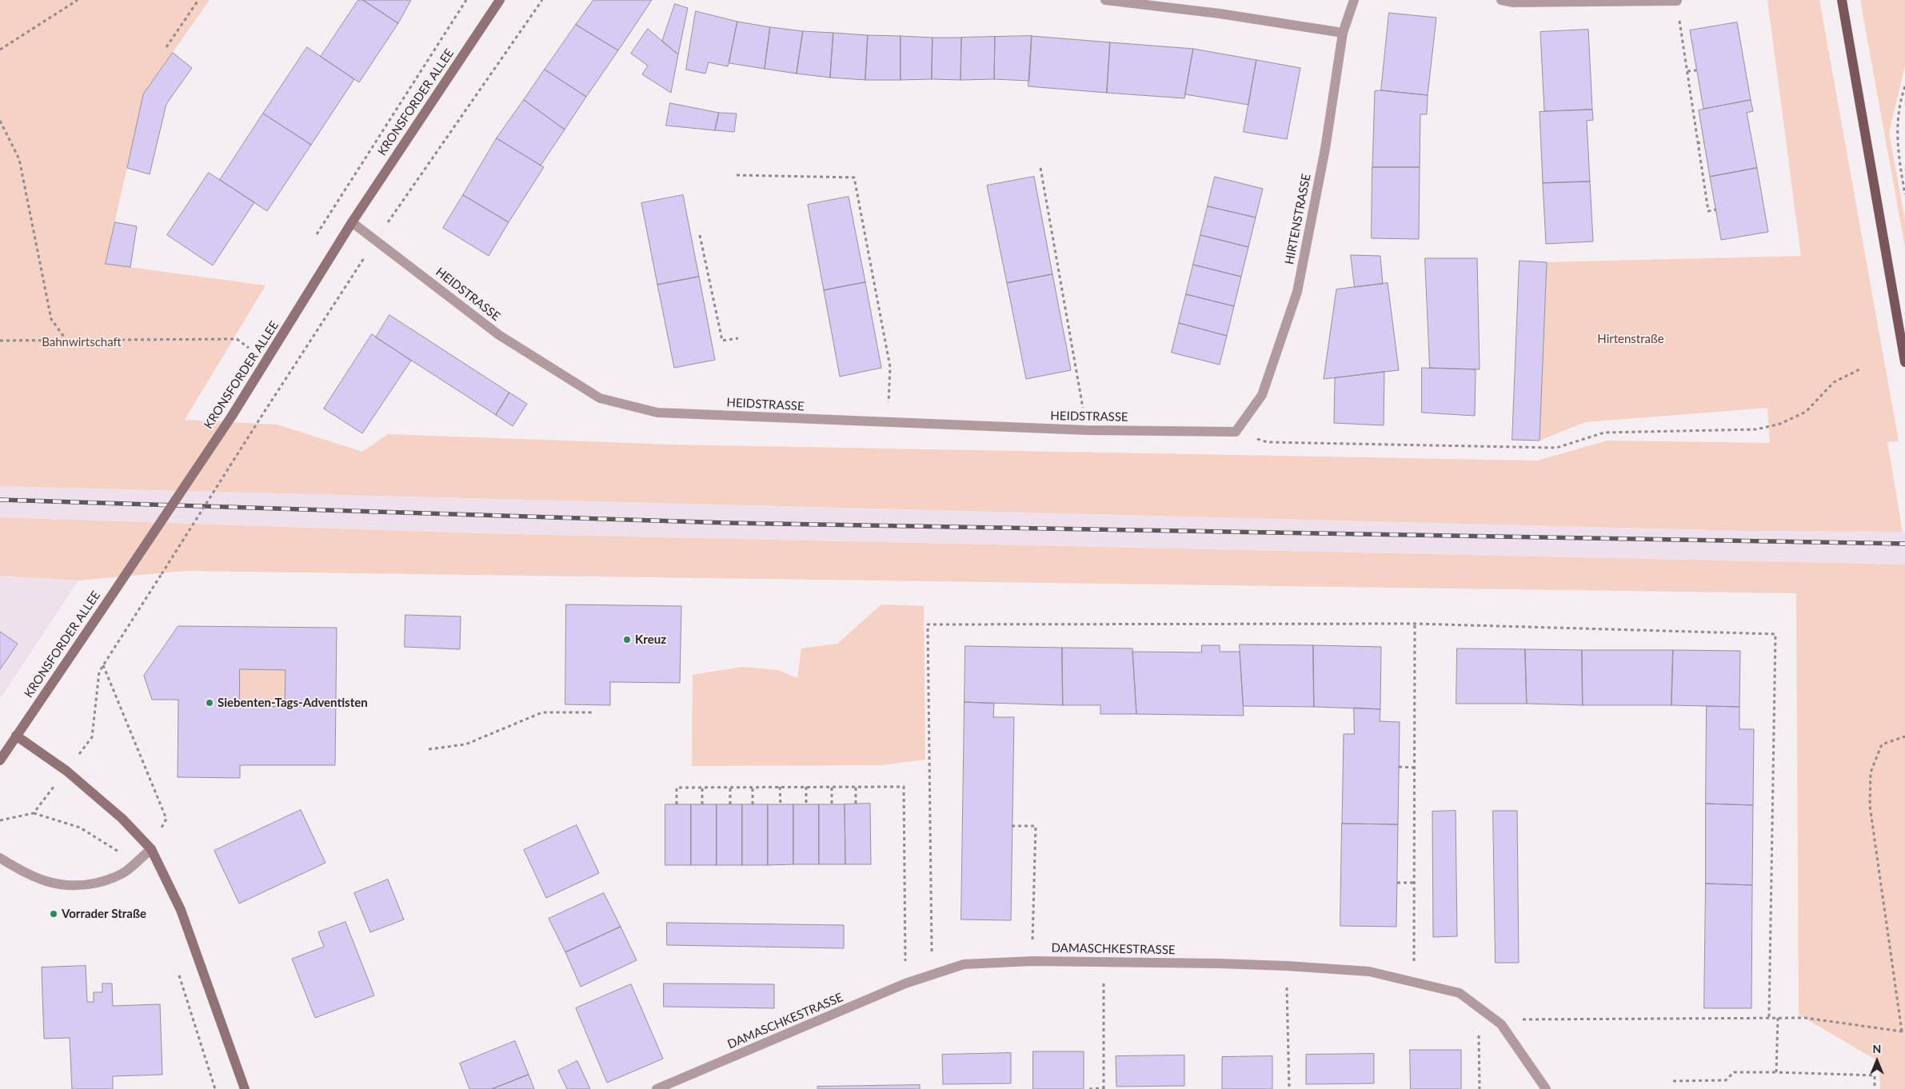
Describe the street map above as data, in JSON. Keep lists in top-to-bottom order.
{
  "streets": {
    "main road": ["KRONSFORDER ALLEE"],
    "street": ["HIRTENSTRASSE", "HEIDSTRASSE", "DAMASCHKESTRASSE"]
  },
  "crossings": [
    ["KRONSFORDER ALLEE", "HEIDSTRASSE"],
    ["HIRTENSTRASSE", "HEIDSTRASSE"]
  ],
  "parks": ["Hirtenstraße", "Bahnwirtschaft"],
  "places": ["Kreuz", "Siebenten-Tags-Adventisten", "Vorrader Straße"],
  "north": "top"
}
